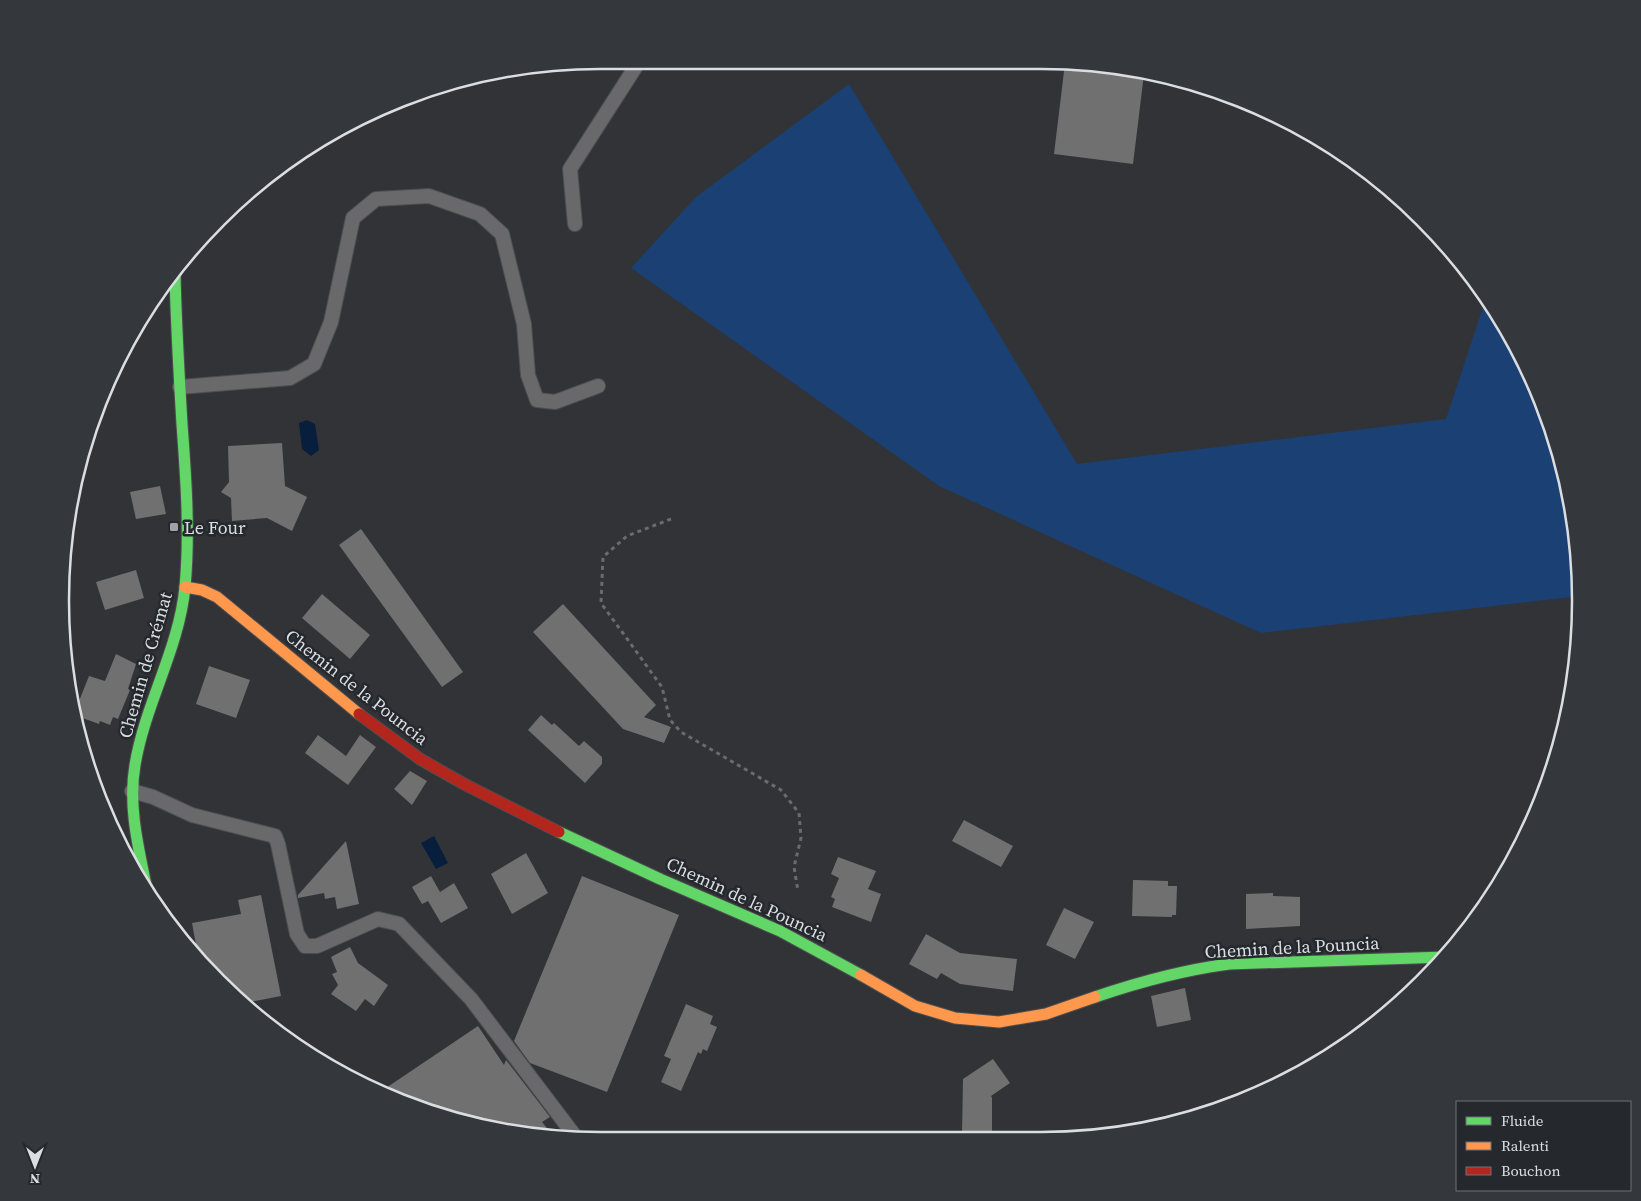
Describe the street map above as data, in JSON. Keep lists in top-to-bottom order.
{
  "streets": {
    "street": ["Chemin de Crémat", "Chemin de la Pouncia"]
  },
  "crossings": [
    ["Chemin de Crémat", "Chemin de la Pouncia"]
  ],
  "places": {
    "transit": ["Le Four"]
  },
  "legend": ["Fluide", "Ralenti", "Bouchon"],
  "north": "bottom"
}
